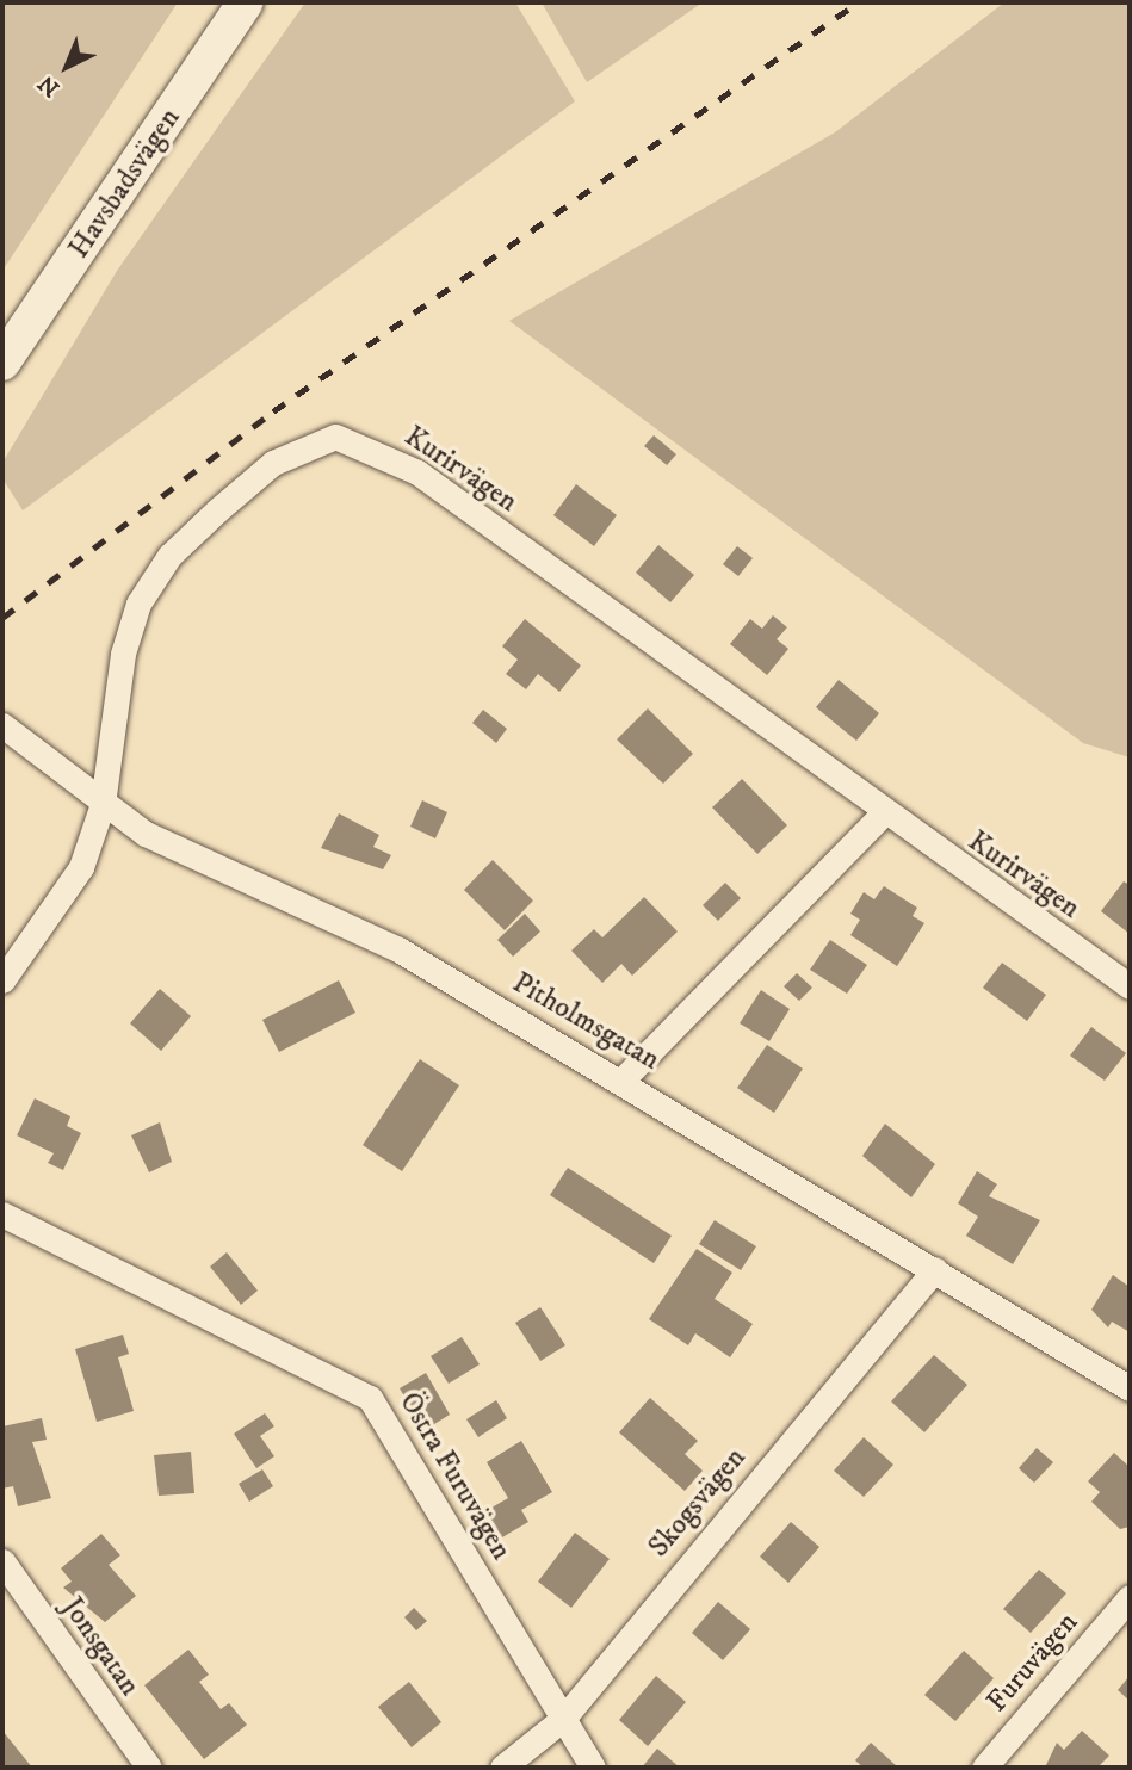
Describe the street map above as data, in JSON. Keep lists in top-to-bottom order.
{
  "streets": {
    "main road": ["Havsbadsvägen"],
    "street": [
      "Kurirvägen",
      "Pitholmsgatan",
      "Östra Furuvägen",
      "Skogsvägen",
      "Jonsgatan",
      "Furuvägen"
    ]
  },
  "crossings": [
    ["Kurirvägen", "Pitholmsgatan"],
    ["Pitholmsgatan", "Skogsvägen"],
    ["Östra Furuvägen", "Skogsvägen"]
  ],
  "north": "bottom left"
}
